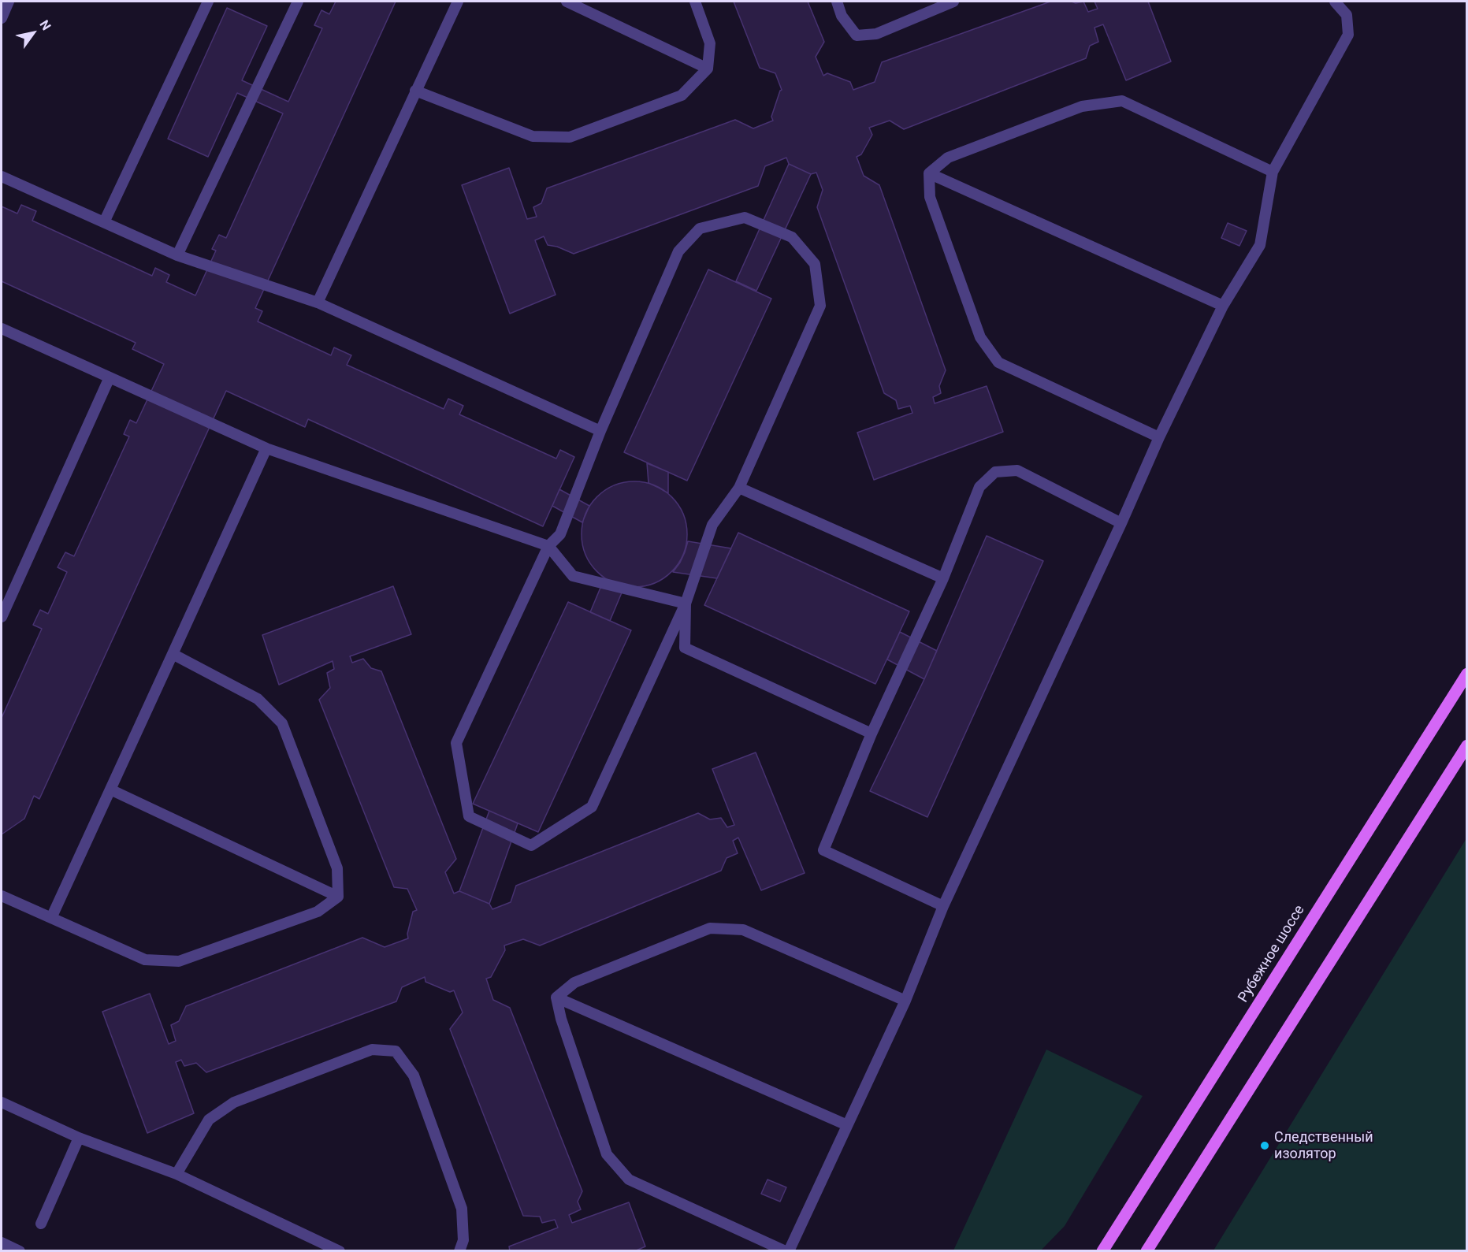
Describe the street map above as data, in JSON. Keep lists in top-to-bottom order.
{
  "streets": {
    "main road": ["Рубежное шоссе"]
  },
  "places": ["Следственный изолятор"],
  "north": "top right"
}
